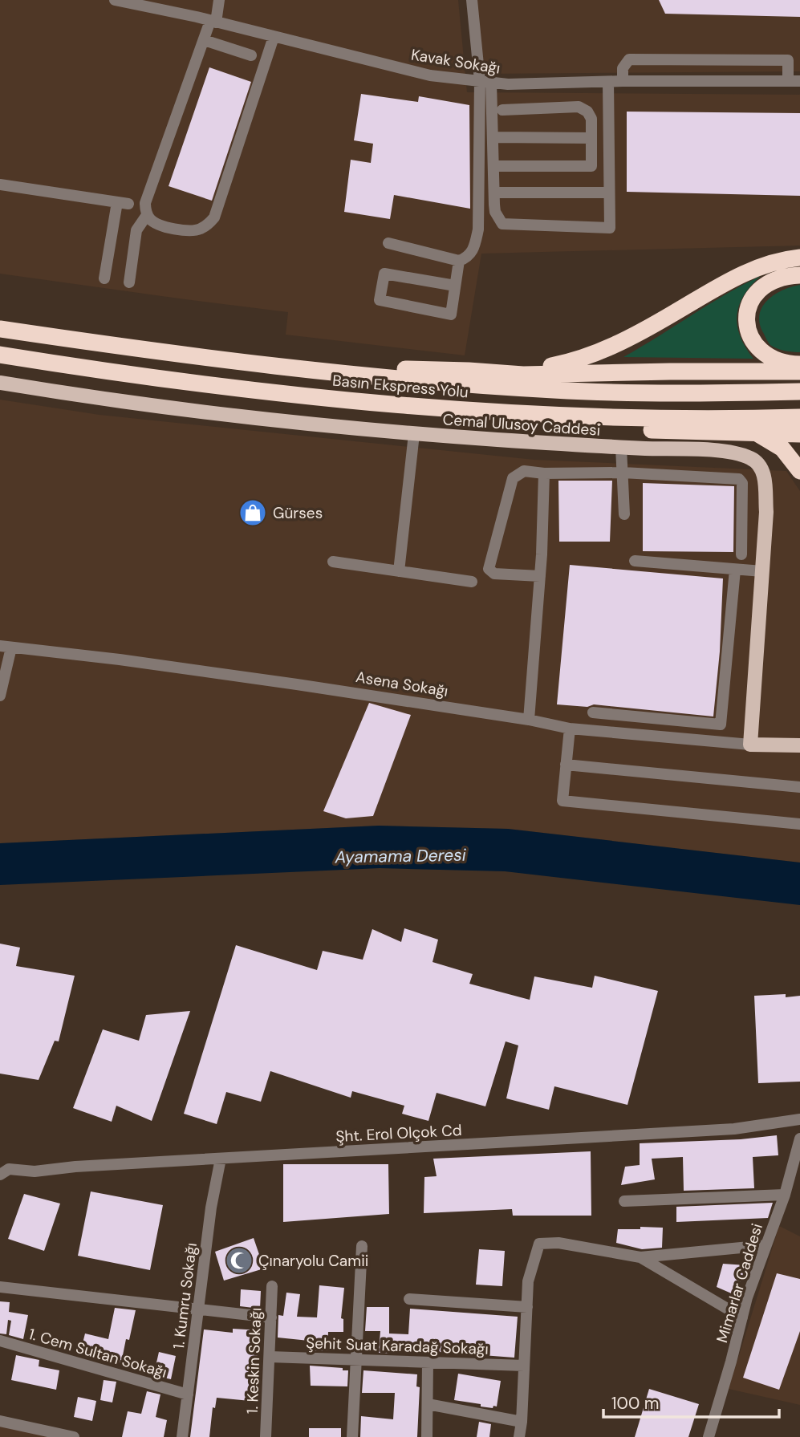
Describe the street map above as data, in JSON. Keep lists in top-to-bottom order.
{
  "streets": {
    "highway": ["Basın Ekspress Yolu"],
    "main road": ["Cemal Ulusoy Caddesi", "Asena Sokağı"],
    "street": [
      "Kavak Sokağı",
      "Şht. Erol Olçok Cd",
      "Mimarlar Caddesi",
      "1. Kumru Sokağı",
      "Şehit Suat Karadağ Sokağı",
      "1. Cem Sultan Sokağı",
      "1. Keskin Sokağı"
    ]
  },
  "crossings": [
    ["Cemal Ulusoy Caddesi", "Asena Sokağı"],
    ["Şht. Erol Olçok Cd", "1. Kumru Sokağı"],
    ["1. Kumru Sokağı", "1. Cem Sultan Sokağı"],
    ["Şehit Suat Karadağ Sokağı", "1. Keskin Sokağı"]
  ],
  "water": ["Ayamama Deresi"],
  "places": {
    "shop": ["Gürses"],
    "mosque": ["Çınaryolu Camii"]
  },
  "scale_bar": "100 m"
}
